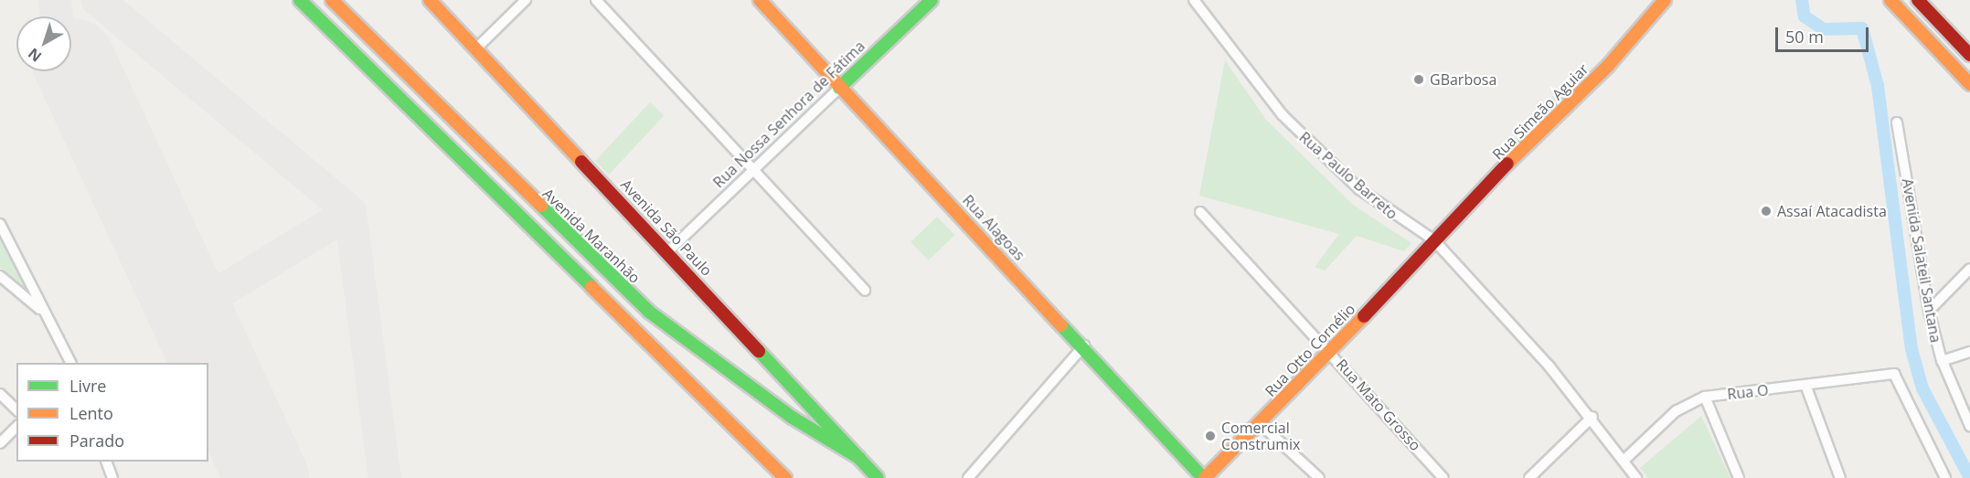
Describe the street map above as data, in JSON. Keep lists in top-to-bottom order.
{
  "streets": {
    "main road": [
      "Rua Simeão Aguiar",
      "Rua Nossa Senhora de Fátima",
      "Avenida São Paulo",
      "Rua Alagoas",
      "Avenida Maranhão",
      "Rua Otto Cornélio"
    ],
    "street": [
      "Rua Paulo Barreto",
      "Avenida Salateil Santana",
      "Rua O",
      "Rua Mato Grosso"
    ]
  },
  "crossings": [
    ["Rua Simeão Aguiar", "Rua Paulo Barreto"],
    ["Rua Simeão Aguiar", "Rua Otto Cornélio"],
    ["Rua Nossa Senhora de Fátima", "Avenida São Paulo"],
    ["Rua Nossa Senhora de Fátima", "Rua Alagoas"],
    ["Rua Paulo Barreto", "Rua Otto Cornélio"],
    ["Rua Paulo Barreto", "Rua O"],
    ["Avenida São Paulo", "Avenida Maranhão"],
    ["Rua Alagoas", "Rua Otto Cornélio"],
    ["Rua Otto Cornélio", "Rua Mato Grosso"]
  ],
  "places": ["GBarbosa", "Assaí Atacadista", "Comercial Construmix"],
  "legend": ["Livre", "Lento", "Parado"],
  "scale_bar": "50 m",
  "north": "bottom left"
}
